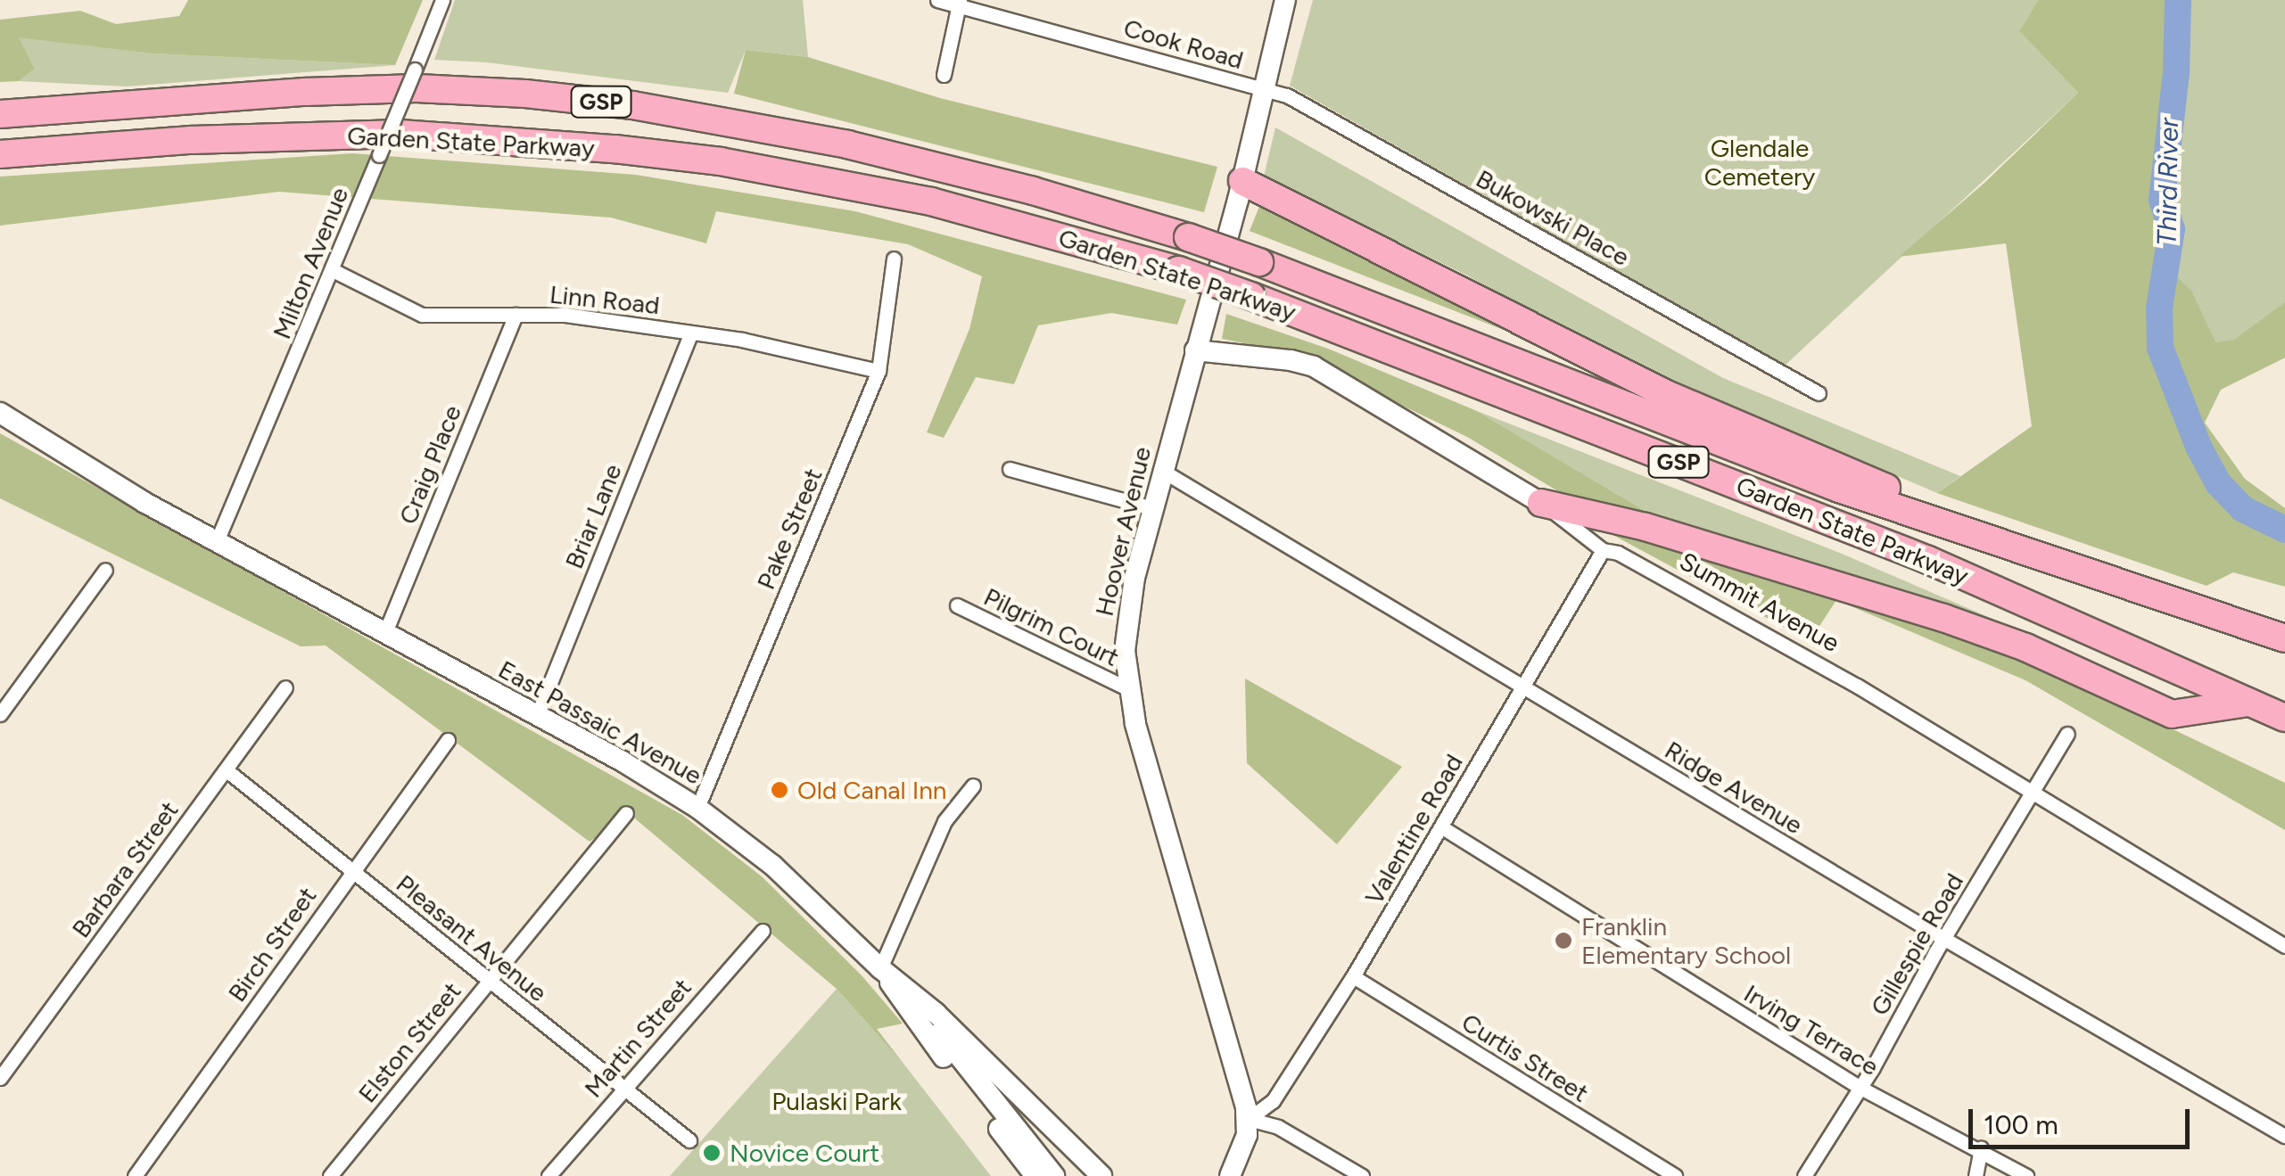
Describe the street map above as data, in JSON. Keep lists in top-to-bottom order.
{
  "streets": {
    "highway": ["GSP", "Garden State Parkway"],
    "street": [
      "Cook Road",
      "Bukowski Place",
      "Milton Avenue",
      "Linn Road",
      "Craig Place",
      "Briar Lane",
      "Pake Street",
      "Hoover Avenue",
      "Summit Avenue",
      "Pilgrim Court",
      "East Passaic Avenue",
      "Ridge Avenue",
      "Valentine Road",
      "Barbara Street",
      "Pleasant Avenue",
      "Birch Street",
      "Gillespie Road",
      "Irving Terrace",
      "Martin Street",
      "Elston Street",
      "Curtis Street"
    ]
  },
  "crossings": [
    ["Cook Road", "Bukowski Place"],
    ["Cook Road", "Hoover Avenue"],
    ["Bukowski Place", "Hoover Avenue"],
    ["Milton Avenue", "Linn Road"],
    ["Milton Avenue", "East Passaic Avenue"],
    ["Linn Road", "Craig Place"],
    ["Linn Road", "Briar Lane"],
    ["Linn Road", "Pake Street"],
    ["Craig Place", "East Passaic Avenue"],
    ["Briar Lane", "East Passaic Avenue"],
    ["Pake Street", "East Passaic Avenue"],
    ["Hoover Avenue", "Summit Avenue"],
    ["Hoover Avenue", "Pilgrim Court"],
    ["Hoover Avenue", "Ridge Avenue"],
    ["Hoover Avenue", "Valentine Road"],
    ["Summit Avenue", "Valentine Road"],
    ["Summit Avenue", "Gillespie Road"],
    ["Ridge Avenue", "Valentine Road"],
    ["Ridge Avenue", "Gillespie Road"],
    ["Valentine Road", "Irving Terrace"],
    ["Valentine Road", "Curtis Street"],
    ["Barbara Street", "Pleasant Avenue"],
    ["Pleasant Avenue", "Birch Street"],
    ["Pleasant Avenue", "Martin Street"],
    ["Pleasant Avenue", "Elston Street"],
    ["Gillespie Road", "Irving Terrace"]
  ],
  "water": ["Third River"],
  "parks": ["Glendale Cemetery", "Pulaski Park"],
  "places": ["Old Canal Inn", "Franklin Elementary School", "Novice Court"],
  "scale_bar": "100 m"
}
